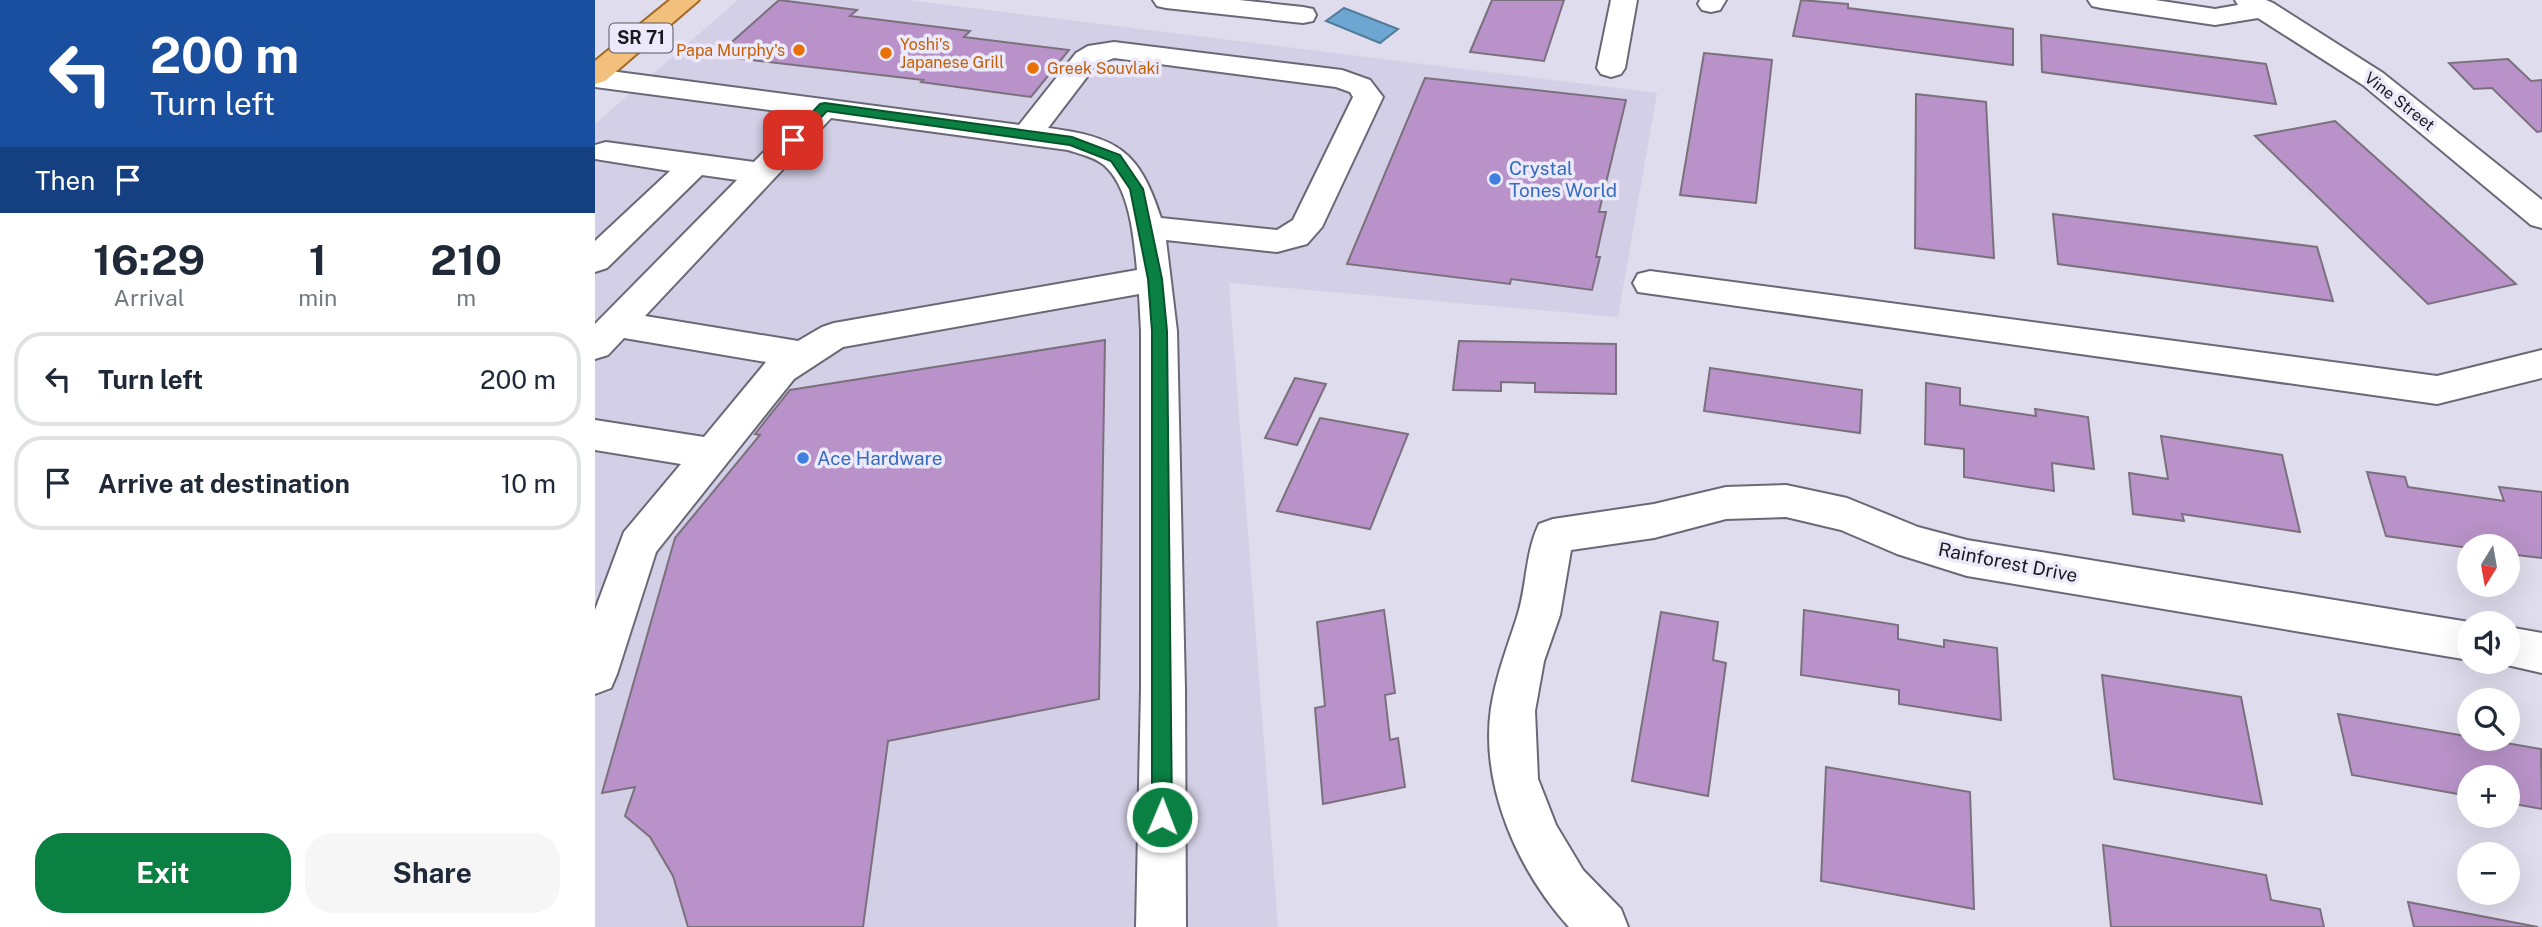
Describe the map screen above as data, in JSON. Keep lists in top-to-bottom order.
{
  "streets": {
    "main road": ["SR 71"],
    "street": ["Vine Street", "Rainforest Drive"]
  },
  "places": [
    "Papa Murphy's",
    "Yoshi's Japanese Grill",
    "Greek Souvlaki",
    "Crystal Tones World",
    "Ace Hardware"
  ],
  "north": "bottom",
  "page": {
    "turn": ["200 m", "Turn left"],
    "then": "Then",
    "eta": [
      "16:29",
      "Arrival",
      "1",
      "min",
      "210",
      "m"
    ],
    "list": [
      {
        "name": "Turn left",
        "value": "200 m"
      },
      {
        "name": "Arrive at destination",
        "value": "10 m"
      }
    ],
    "map_buttons": ["+", "−"],
    "buttons": ["Exit", "Share"]
  }
}
